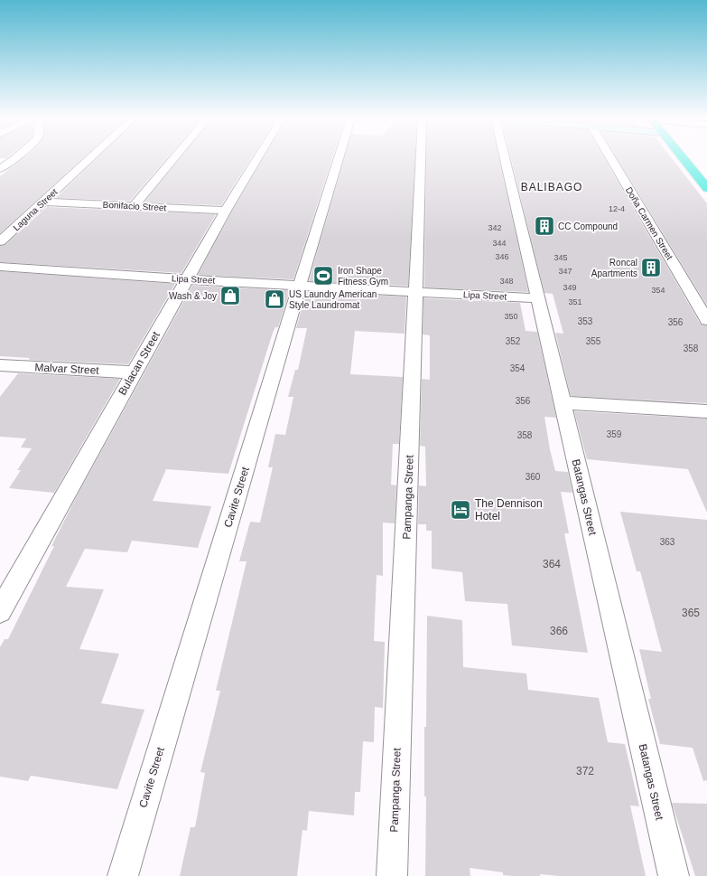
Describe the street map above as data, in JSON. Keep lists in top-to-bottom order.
{
  "streets": {
    "street": [
      "Bonifacio Street",
      "Laguna Street",
      "Doña Carmen Street",
      "Lipa Street",
      "Bulacan Street",
      "Malvar Street",
      "Cavite Street",
      "Pampanga Street",
      "Batangas Street"
    ]
  },
  "crossings": [
    ["Bonifacio Street", "Laguna Street"],
    ["Bonifacio Street", "Bulacan Street"],
    ["Lipa Street", "Bulacan Street"],
    ["Lipa Street", "Cavite Street"],
    ["Lipa Street", "Pampanga Street"],
    ["Lipa Street", "Batangas Street"],
    ["Bulacan Street", "Malvar Street"]
  ],
  "districts": ["BALIBAGO"],
  "places": {
    "building": ["CC Compound", "Roncal Apartments"],
    "sports": ["Iron Shape Fitness Gym"],
    "shop": ["Wash & Joy", "US Laundry American Style Laundromat"],
    "hotel": ["The Dennison Hotel"]
  },
  "house_numbers": [
    "12-4",
    "342",
    "344",
    "346",
    "345",
    "347",
    "348",
    "349",
    "354",
    "351",
    "350",
    "353",
    "356",
    "352",
    "355",
    "358",
    "354",
    "356",
    "359",
    "358",
    "360",
    "363",
    "364",
    "365",
    "366",
    "372"
  ]
}
